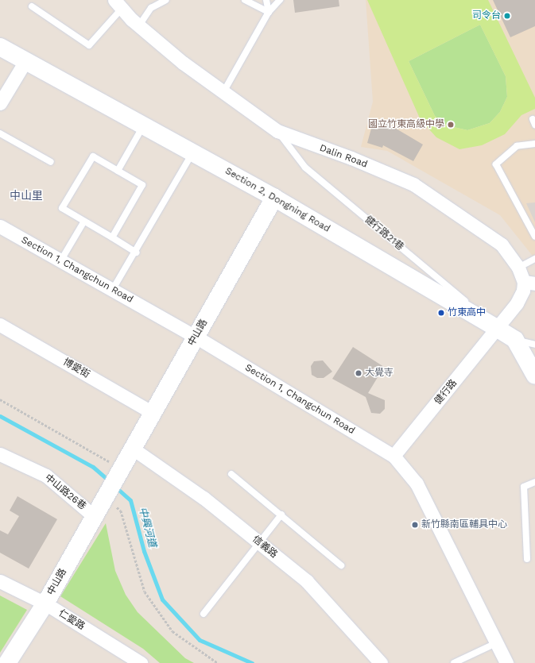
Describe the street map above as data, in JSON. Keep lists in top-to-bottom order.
{
  "streets": {
    "main road": ["Section 2, Dongning Road", "中山路"],
    "street": [
      "Dalin Road",
      "Section 1, Changchun Road",
      "博愛街",
      "健行路",
      "中山路26巷",
      "信義路",
      "仁愛路"
    ],
    "lane": ["健行路21巷"]
  },
  "crossings": [
    ["Dalin Road", "Section 2, Dongning Road"],
    ["Dalin Road", "健行路21巷"],
    ["Dalin Road", "健行路"],
    ["Section 2, Dongning Road", "健行路21巷"],
    ["Section 2, Dongning Road", "中山路"],
    ["Section 2, Dongning Road", "健行路"],
    ["健行路21巷", "健行路"],
    ["Section 1, Changchun Road", "中山路"],
    ["Section 1, Changchun Road", "健行路"],
    ["中山路", "博愛街"],
    ["中山路", "中山路26巷"],
    ["中山路", "信義路"],
    ["中山路", "仁愛路"]
  ],
  "districts": ["中山里"],
  "water": ["中興河道"],
  "places": [
    "司令台",
    "國立竹東高級中學",
    "竹東高中",
    "大覺寺",
    "新竹縣南區輔具中心"
  ]
}
